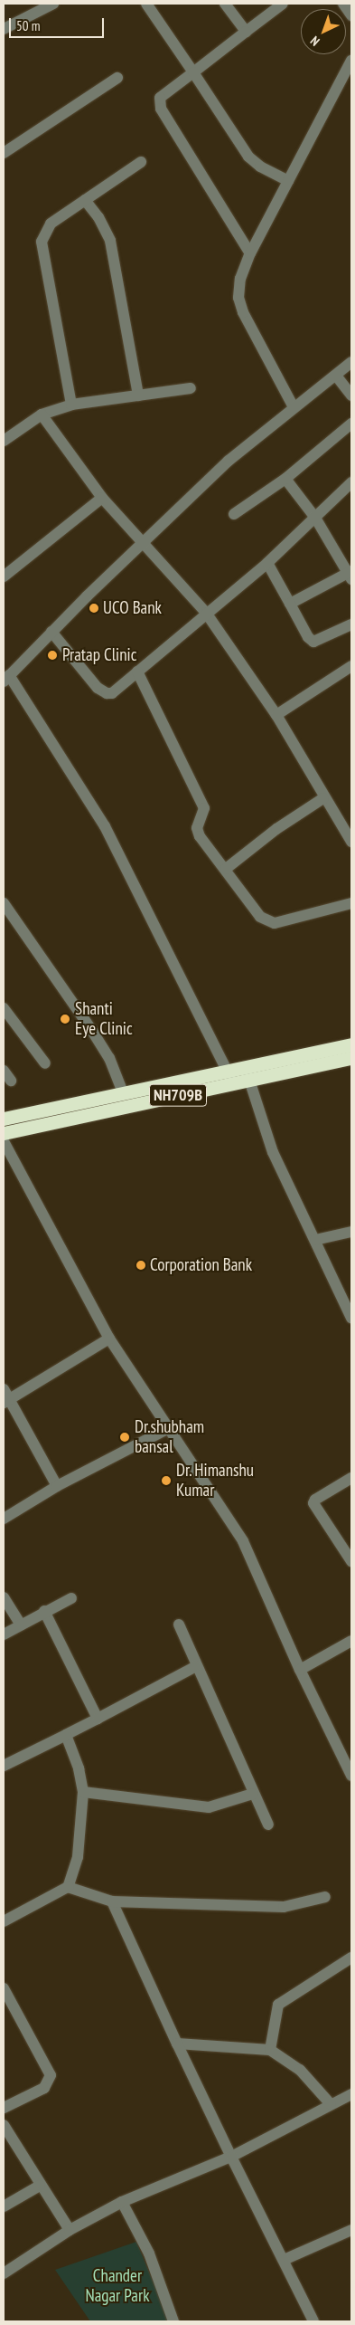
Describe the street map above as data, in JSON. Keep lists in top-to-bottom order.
{
  "streets": {
    "highway": ["NH709B"]
  },
  "parks": ["Chander Nagar Park"],
  "places": [
    "UCO Bank",
    "Pratap Clinic",
    "Shanti Eye Clinic",
    "Corporation Bank",
    "Dr.shubham bansal",
    "Dr. Himanshu Kumar"
  ],
  "scale_bar": "50 m",
  "north": "bottom left"
}
